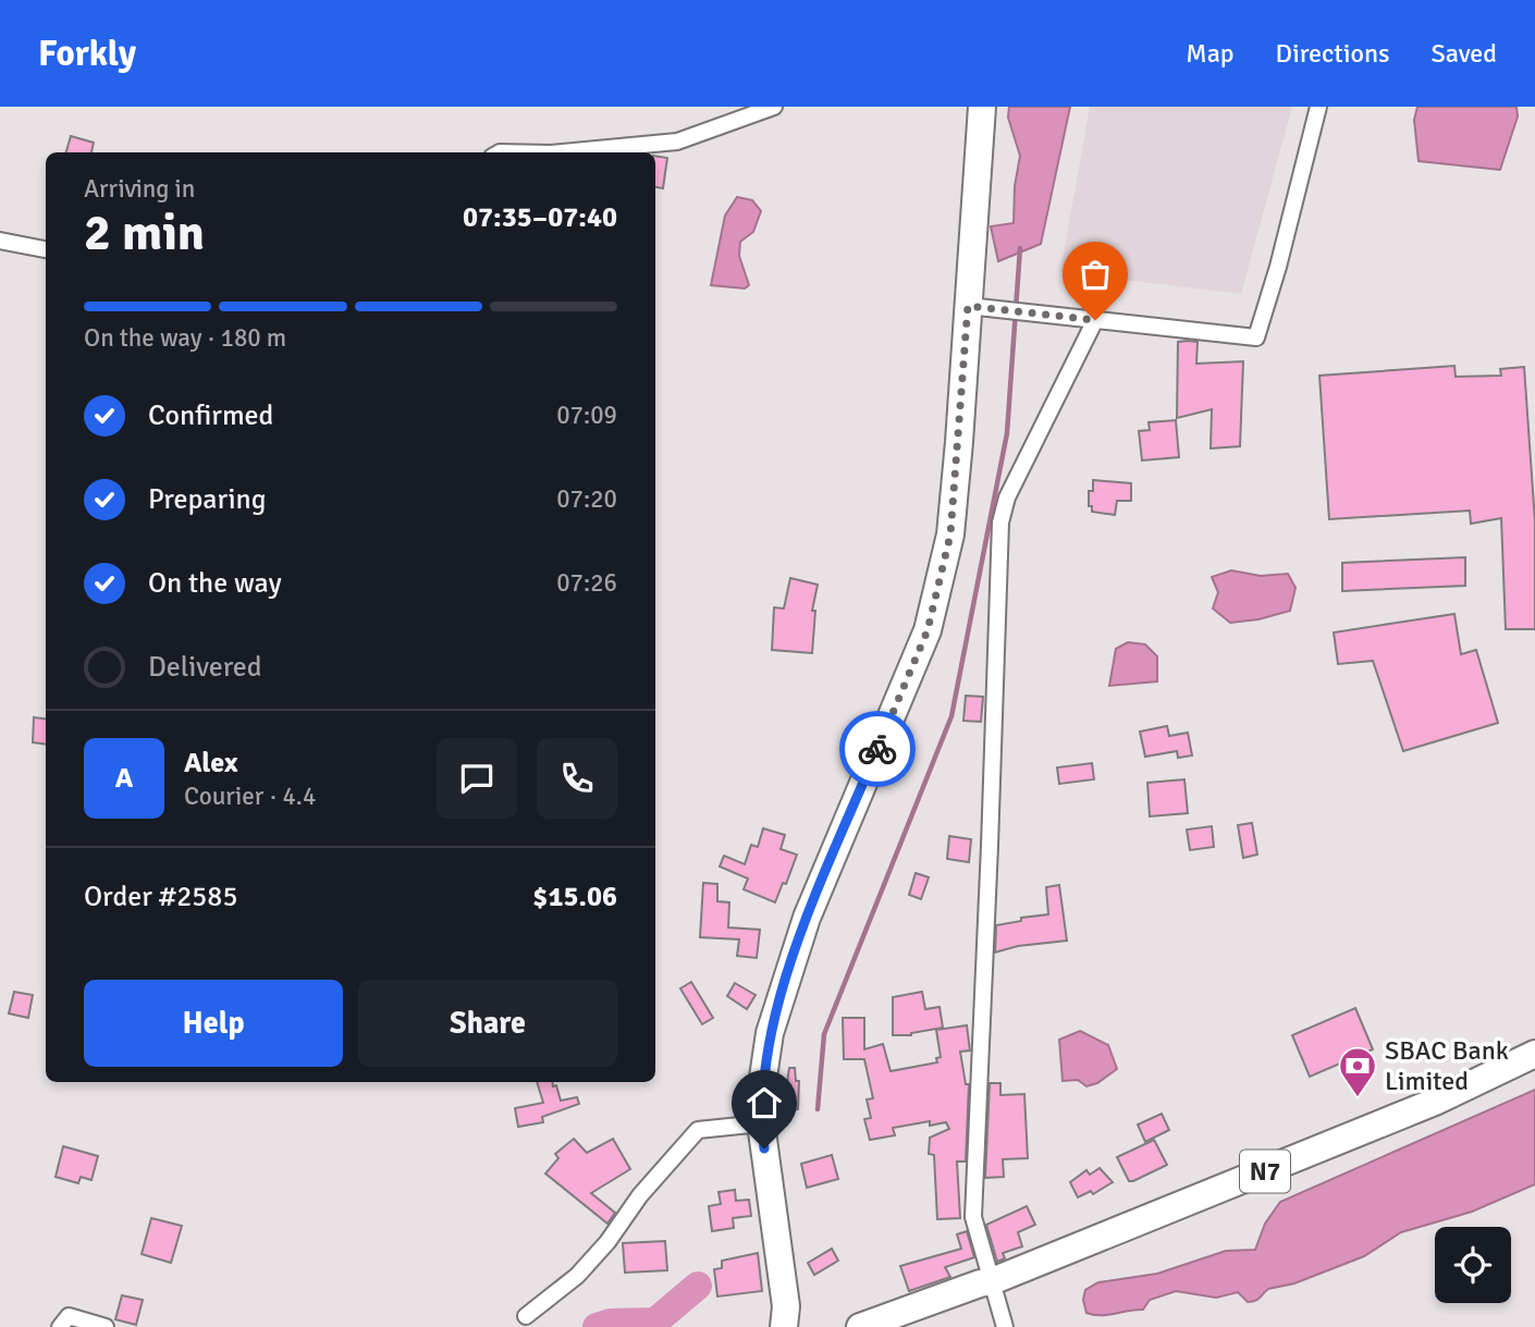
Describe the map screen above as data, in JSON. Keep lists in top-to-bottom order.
{
  "streets": {
    "highway": ["N7"]
  },
  "places": {
    "bank": ["SBAC Bank Limited"]
  },
  "page": {
    "header": "Forkly",
    "nav": ["Map", "Directions", "Saved"],
    "heading": ["2 min", "Arriving in", "07:35–07:40"],
    "panel": [
      "Alex",
      "Courier · 4.4",
      "Order #2585",
      "$15.06"
    ],
    "bar": "On the way · 180 m",
    "list": [
      ["Confirmed", "07:09"],
      ["Preparing", "07:20"],
      ["On the way", "07:26"],
      "Delivered"
    ],
    "round": "A",
    "buttons": ["Help", "Share"]
  }
}
